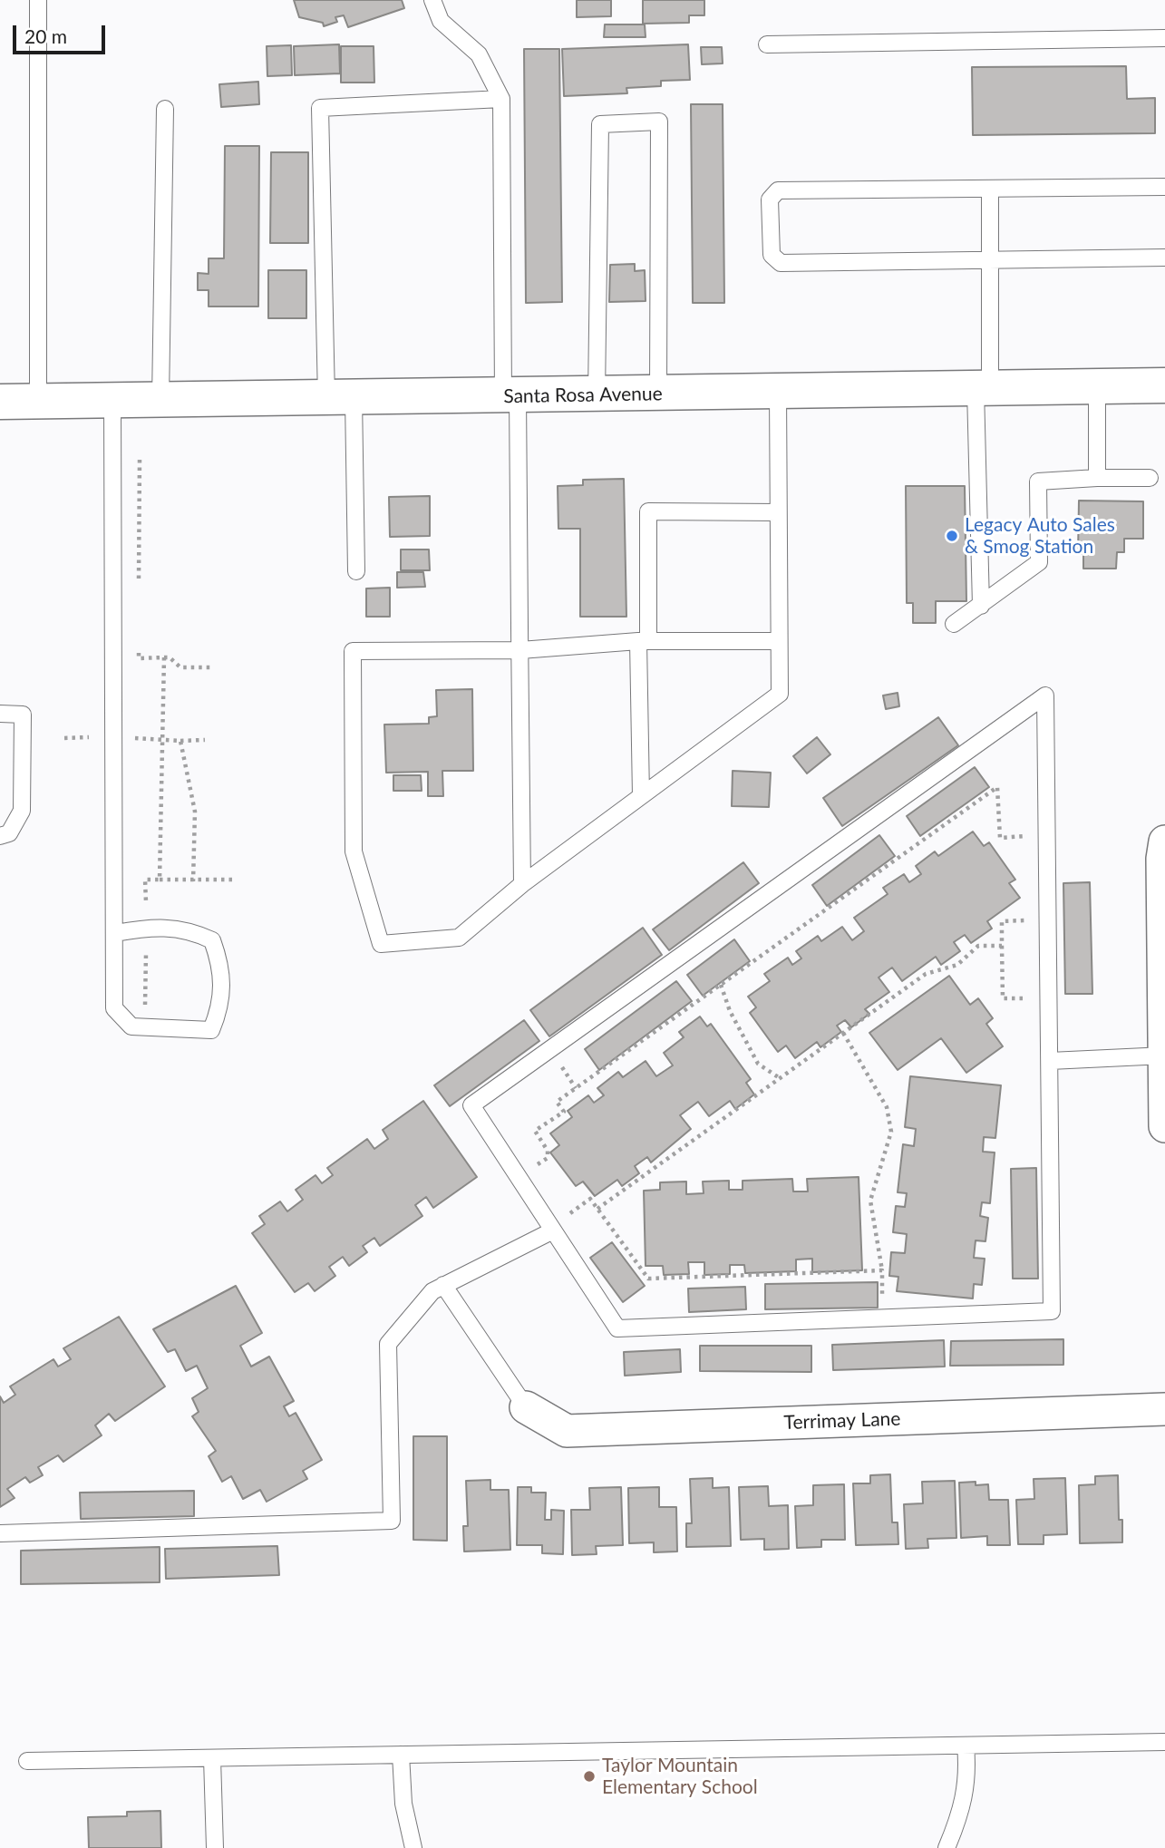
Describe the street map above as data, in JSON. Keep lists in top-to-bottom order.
{
  "streets": {
    "main road": ["Santa Rosa Avenue"],
    "street": ["Terrimay Lane"]
  },
  "places": ["Legacy Auto Sales & Smog Station", "Taylor Mountain Elementary School"],
  "scale_bar": "20 m"
}
